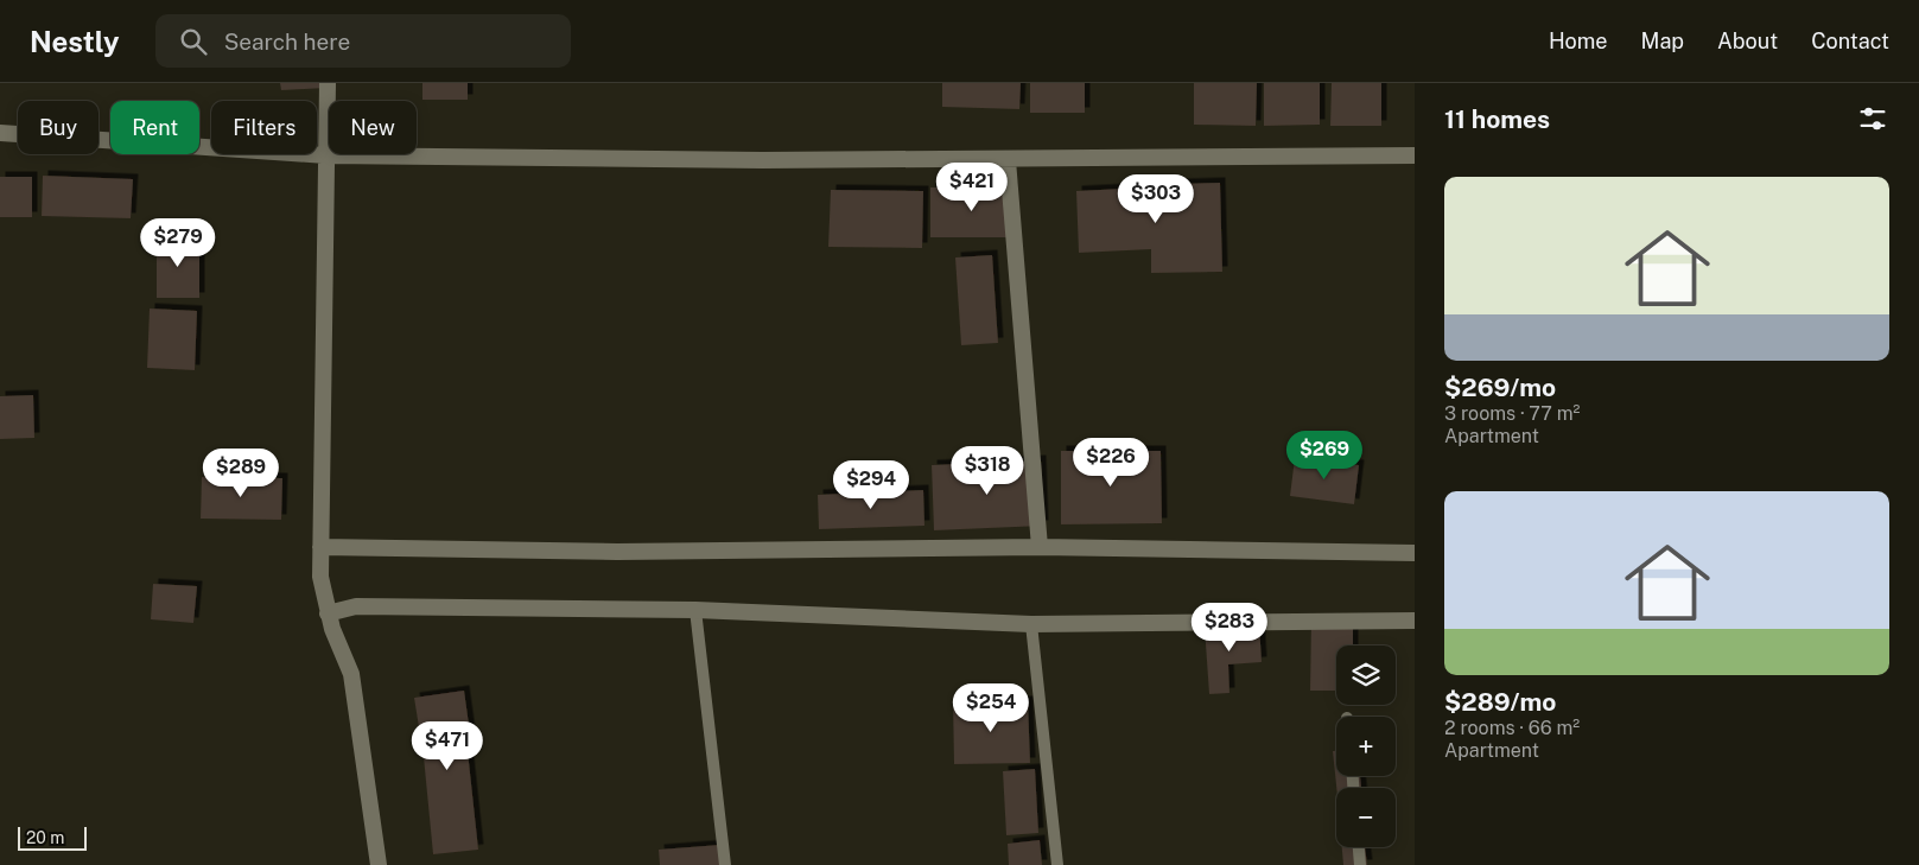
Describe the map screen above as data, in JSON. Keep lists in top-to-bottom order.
{
  "scale_bar": "20 m",
  "page": {
    "header": "Nestly",
    "search": "Search here",
    "nav": [
      "Home",
      "Map",
      "About",
      "Contact"
    ],
    "heading": "11 homes",
    "chip": [
      "Buy",
      "Rent",
      "Filters",
      "New"
    ],
    "list": [
      {
        "name": "$269/mo",
        "note": "3 rooms · 77 m² · Apartment"
      },
      {
        "name": "$289/mo",
        "note": "2 rooms · 66 m² · Apartment"
      }
    ],
    "price": [
      "$421",
      "$303",
      "$279",
      "$269",
      "$226",
      "$318",
      "$289",
      "$294",
      "$283",
      "$254",
      "$471"
    ],
    "map_buttons": ["+", "−"],
    "scale": "20 m"
  }
}
